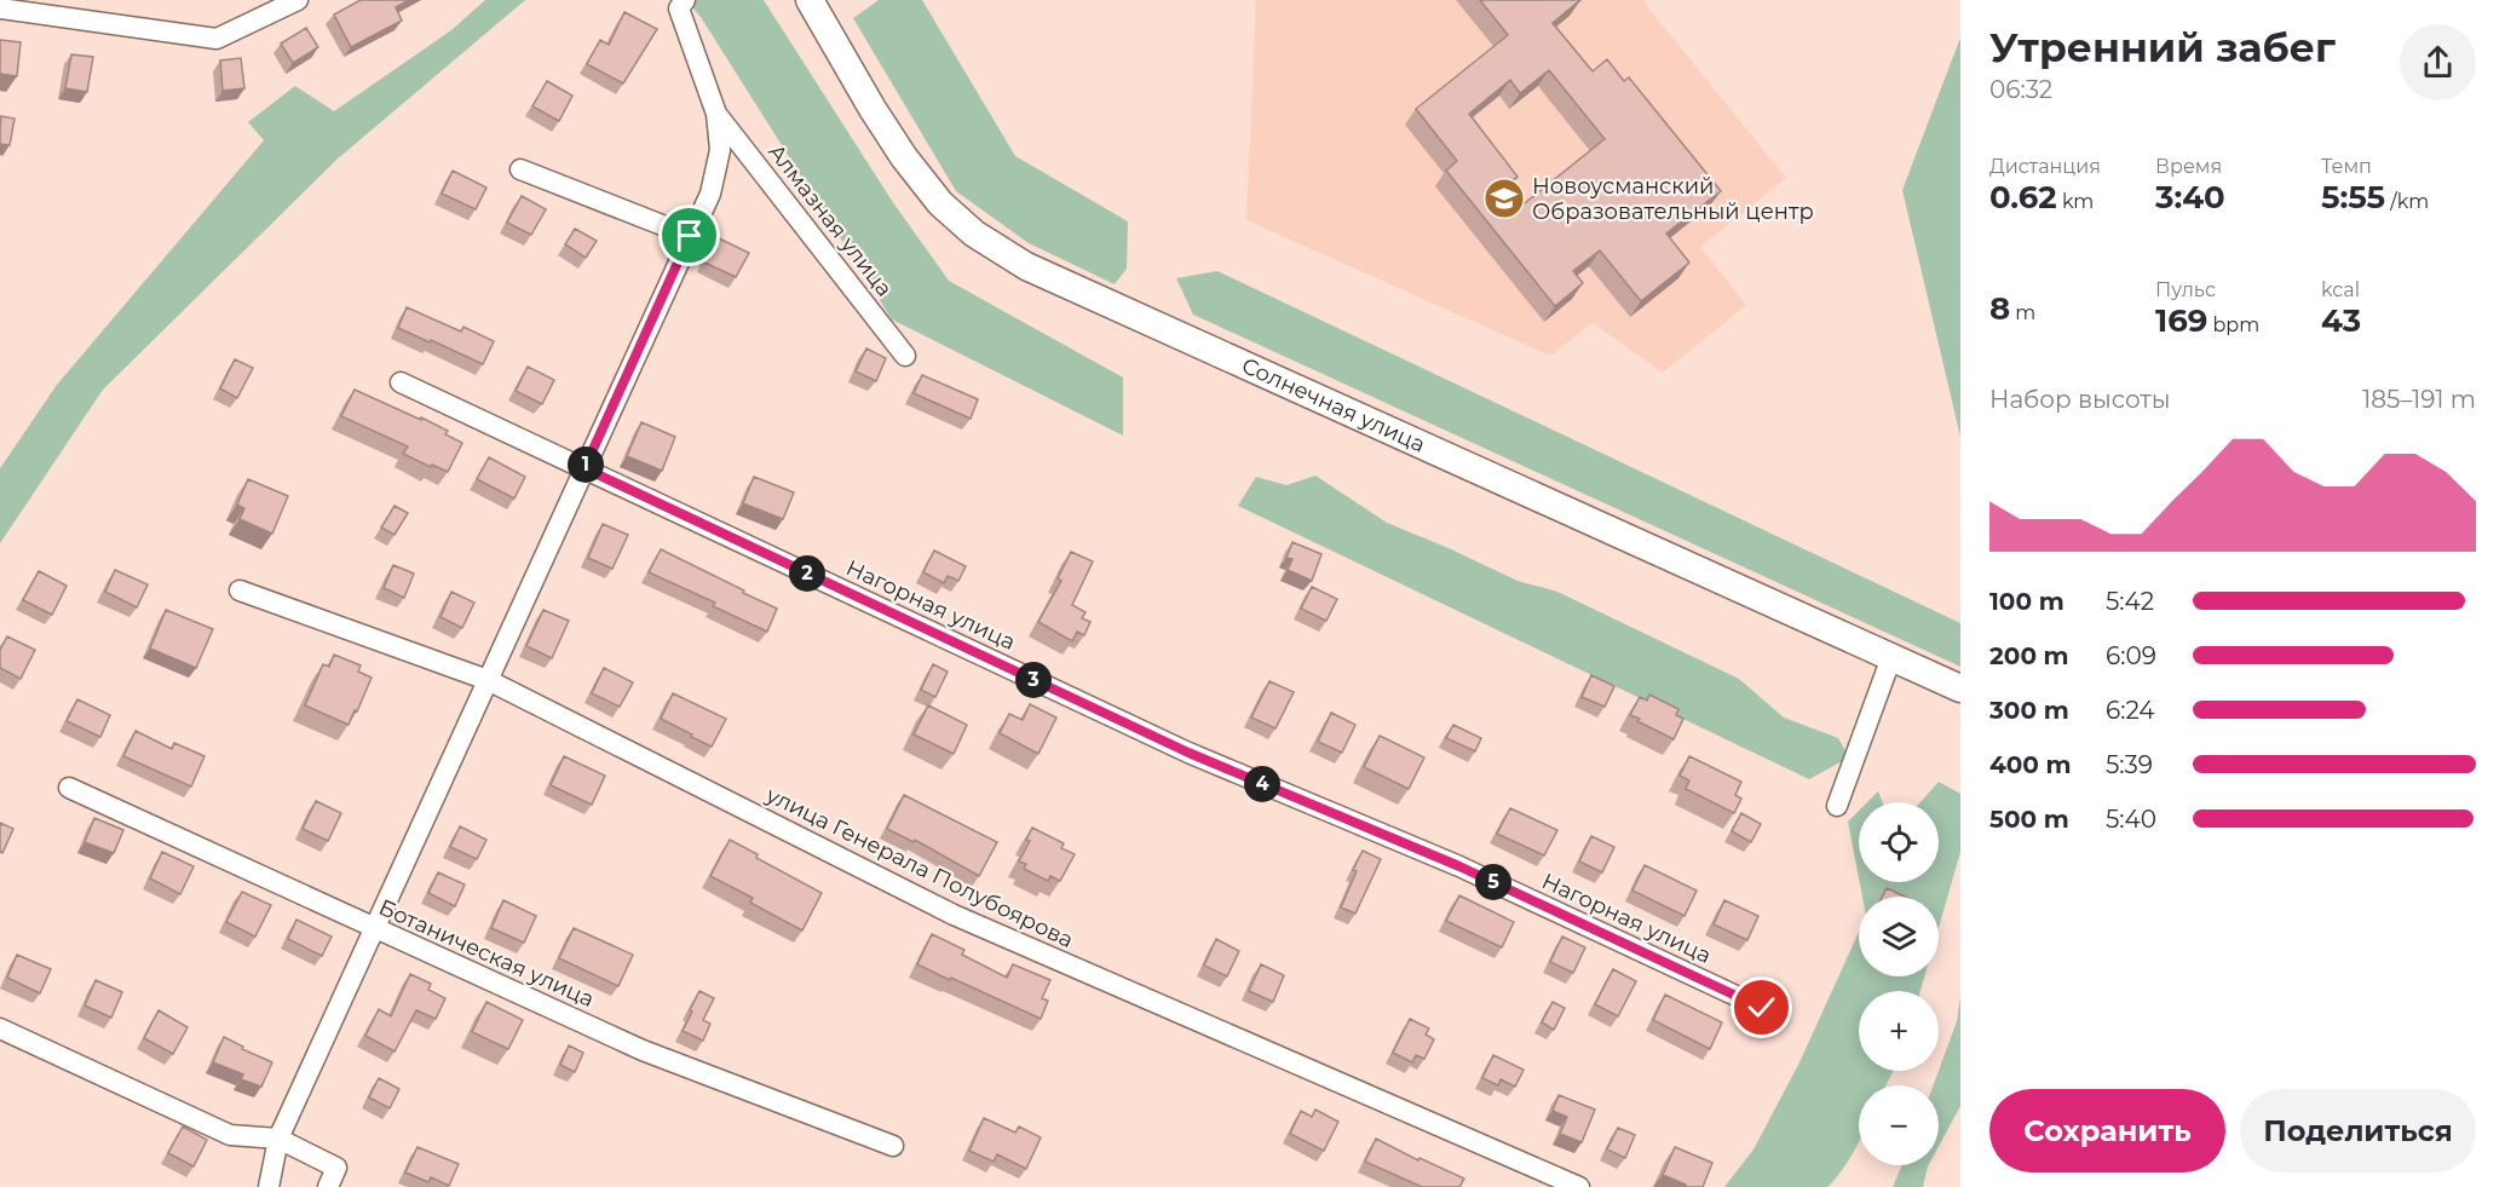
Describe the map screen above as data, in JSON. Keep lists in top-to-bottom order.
{
  "streets": {
    "street": [
      "Алмазная улица",
      "Солнечная улица",
      "Нагорная улица",
      "улица Генерала Полубоярова",
      "Ботаническая улица"
    ]
  },
  "places": {
    "school or university": ["Новоусманский Образовательный центр"]
  },
  "page": {
    "heading": ["Утренний забег", "06:32"],
    "stats": [
      ["Дистанция", "0.62 km"],
      ["Время", "3:40"],
      ["Темп", "5:55 /km"],
      ["8 m"],
      ["Пульс", "169 bpm"],
      ["kcal", "43"]
    ],
    "chart": ["Набор высоты", "185–191 m"],
    "pins": [
      "1",
      "2",
      "3",
      "4",
      "5"
    ],
    "list": [
      {
        "name": "100 m",
        "note": "5:42"
      },
      {
        "name": "200 m",
        "note": "6:09"
      },
      {
        "name": "300 m",
        "note": "6:24"
      },
      {
        "name": "400 m",
        "note": "5:39"
      },
      {
        "name": "500 m",
        "note": "5:40"
      }
    ],
    "map_buttons": ["+", "−"],
    "buttons": ["Сохранить", "Поделиться"]
  }
}
